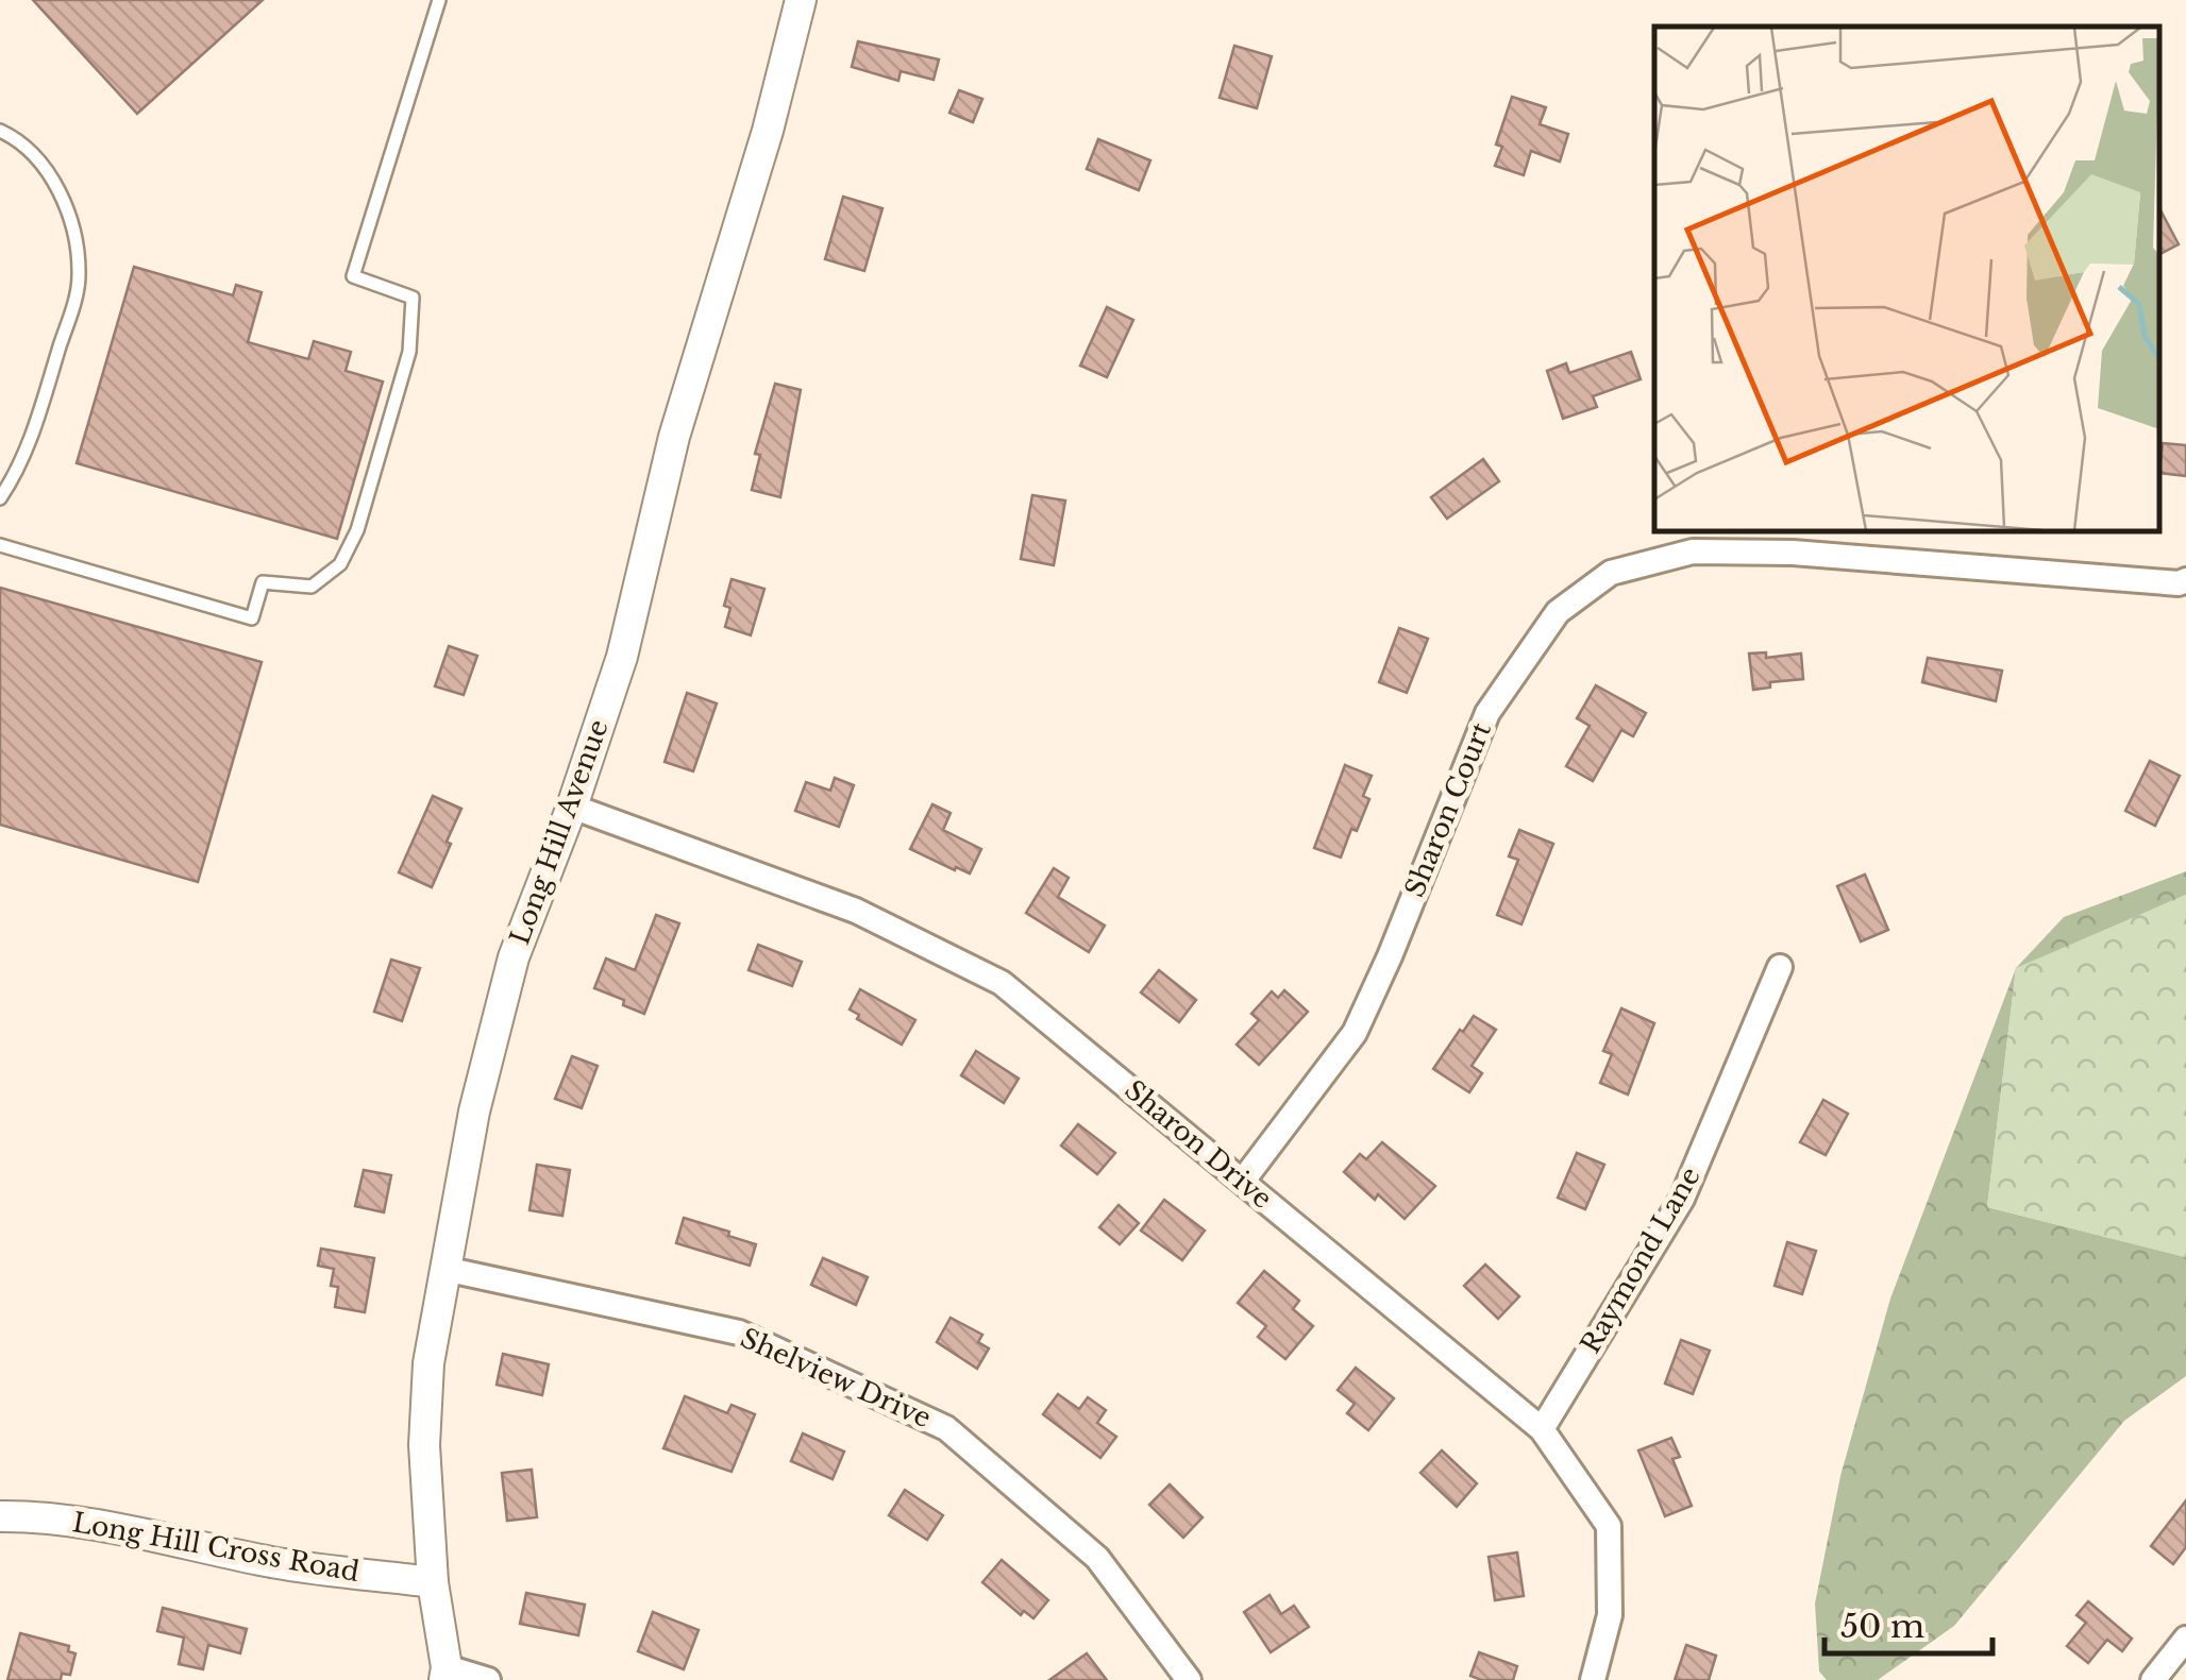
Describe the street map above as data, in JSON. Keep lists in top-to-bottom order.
{
  "streets": {
    "street": [
      "Sharon Court",
      "Long Hill Avenue",
      "Sharon Drive",
      "Raymond Lane",
      "Shelview Drive",
      "Long Hill Cross Road"
    ]
  },
  "crossings": [
    ["Sharon Court", "Sharon Drive"],
    ["Long Hill Avenue", "Sharon Drive"],
    ["Long Hill Avenue", "Shelview Drive"],
    ["Long Hill Avenue", "Long Hill Cross Road"],
    ["Sharon Drive", "Raymond Lane"]
  ],
  "scale_bar": "50 m"
}
